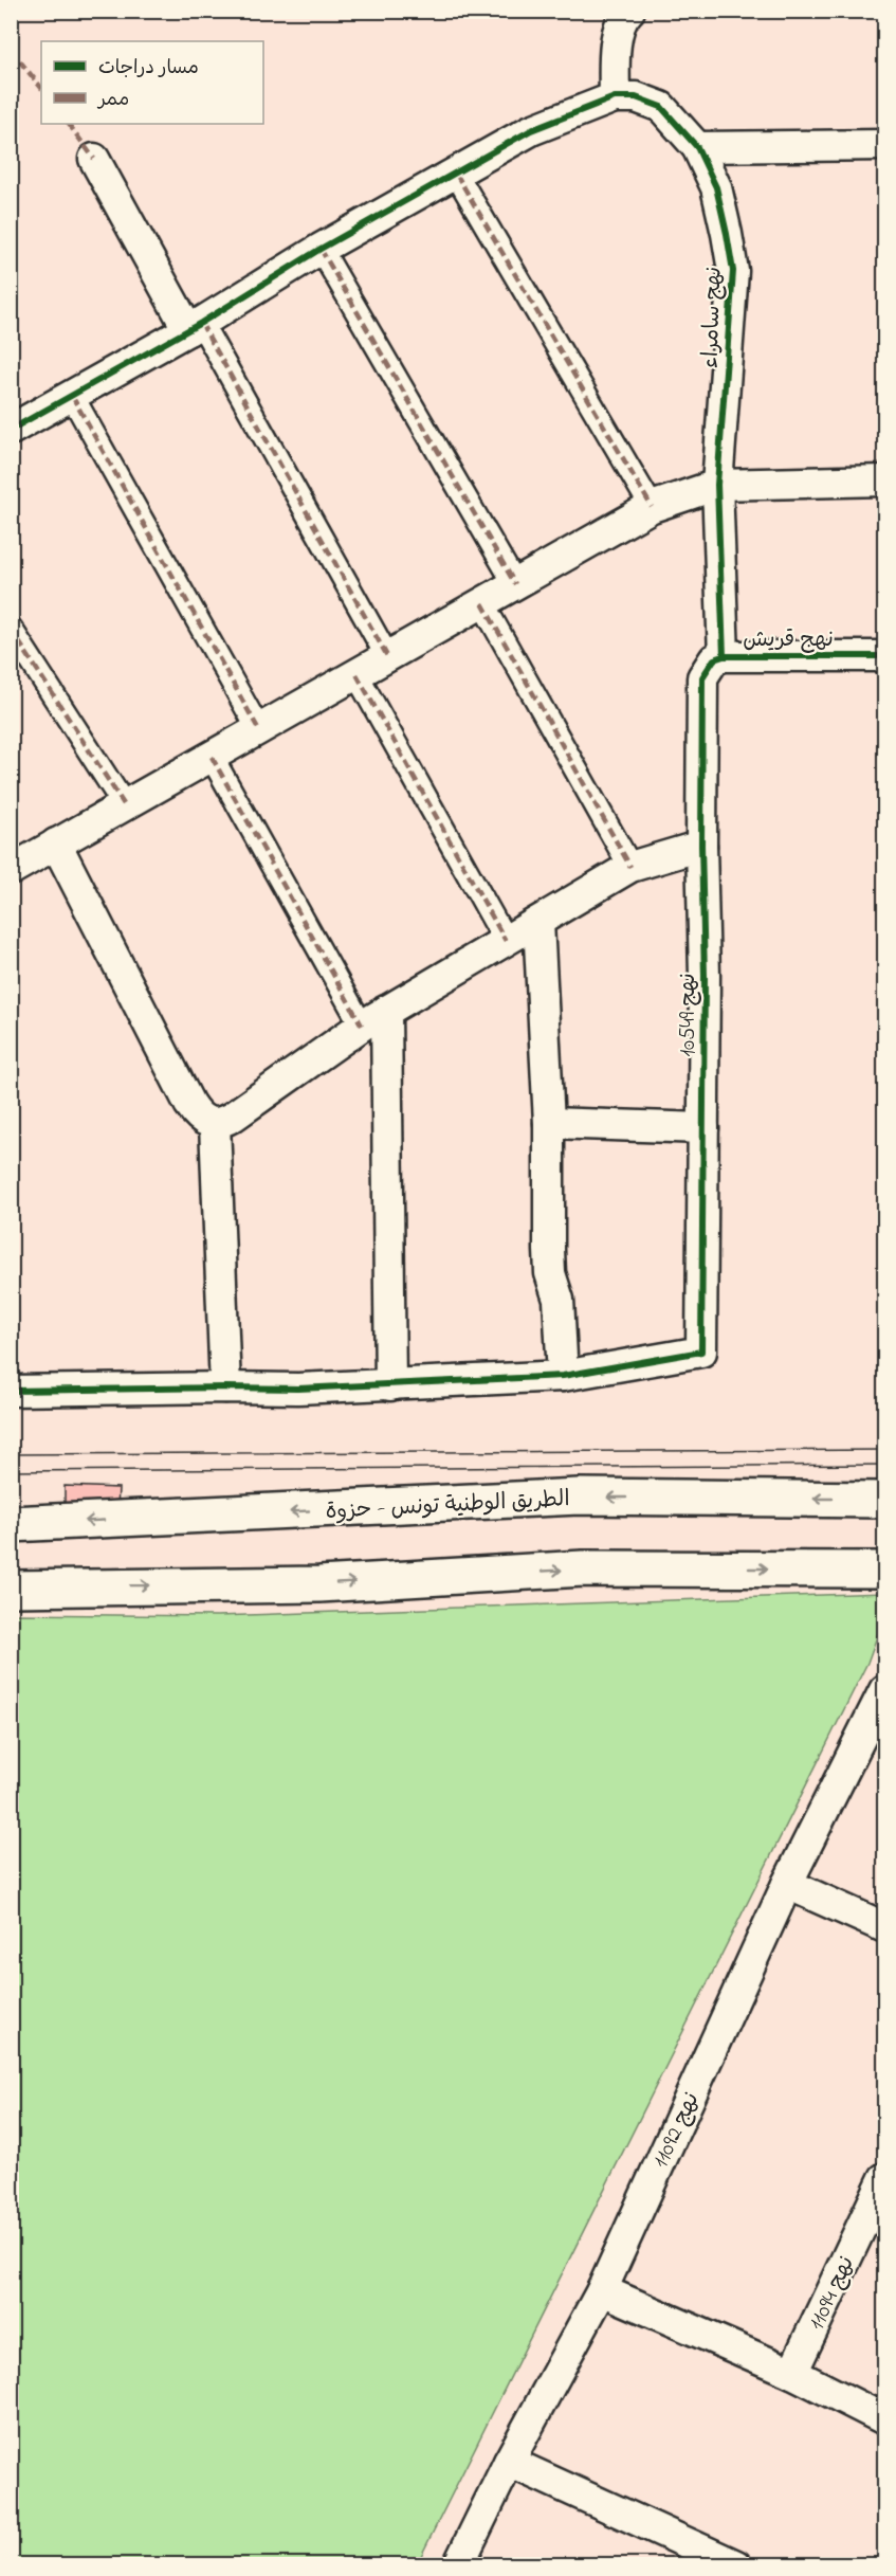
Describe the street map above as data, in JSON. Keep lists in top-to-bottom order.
{
  "streets": {
    "highway": ["الطريق الوطنية تونس - حزوة"],
    "street": [
      "نهج سامراء",
      "نهج قريش",
      "نهج 10549",
      "نهج 11092",
      "نهج 11094"
    ]
  },
  "crossings": [
    ["نهج قريش", "نهج 10549"]
  ],
  "legend": ["مسار دراجات", "ممر"]
}
